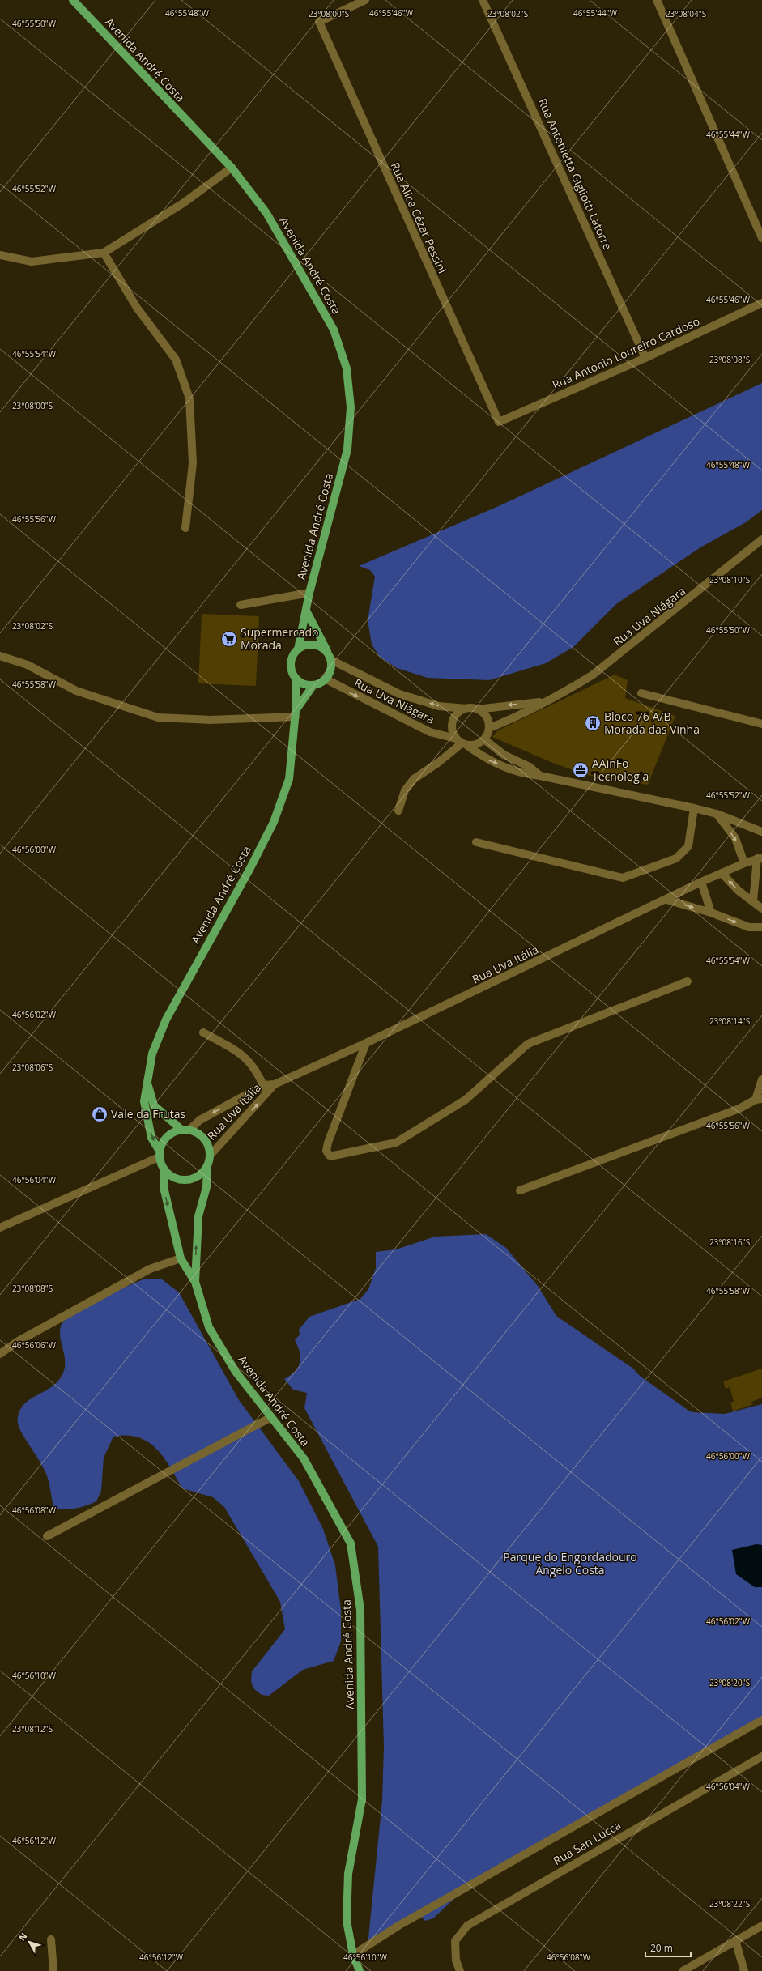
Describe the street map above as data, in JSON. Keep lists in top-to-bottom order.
{
  "streets": {
    "main road": ["Avenida André Costa"],
    "street": [
      "Rua Antonietta Gigliotti Latorre",
      "Rua Alice Cézar Pessini",
      "Rua Antonio Loureiro Cardoso",
      "Rua Uva Niágara",
      "Rua Uva Itália",
      "Rua San Lucca"
    ]
  },
  "crossings": [
    ["Avenida André Costa", "Rua Uva Niágara"],
    ["Avenida André Costa", "Rua Uva Itália"],
    ["Rua Antonietta Gigliotti Latorre", "Rua Antonio Loureiro Cardoso"],
    ["Rua Alice Cézar Pessini", "Rua Antonio Loureiro Cardoso"]
  ],
  "parks": ["Parque do Engordadouro Ângelo Costa"],
  "places": {
    "supermarket": ["Supermercado Morada"],
    "building": ["Bloco 76 A/B Morada das Vinha"],
    "office": ["AAinFo Tecnologia"],
    "shop": ["Vale da Frutas"]
  },
  "scale_bar": "20 m",
  "north": "top left",
  "coordinates": [
    "46°55'48\"W",
    "46°55'46\"W",
    "46°55'44\"W",
    "23°08'00\"S",
    "23°08'02\"S",
    "23°08'04\"S",
    "46°55'50\"W",
    "46°55'52\"W",
    "46°55'54\"W",
    "23°08'08\"S",
    "46°55'56\"W",
    "23°08'10\"S",
    "46°55'58\"W",
    "46°56'00\"W",
    "46°56'02\"W",
    "23°08'14\"S",
    "23°08'06\"S",
    "46°56'04\"W",
    "23°08'16\"S",
    "46°56'06\"W",
    "46°56'08\"W",
    "46°56'10\"W",
    "23°08'20\"S",
    "23°08'12\"S",
    "46°56'12\"W",
    "23°08'22\"S"
  ]
}
